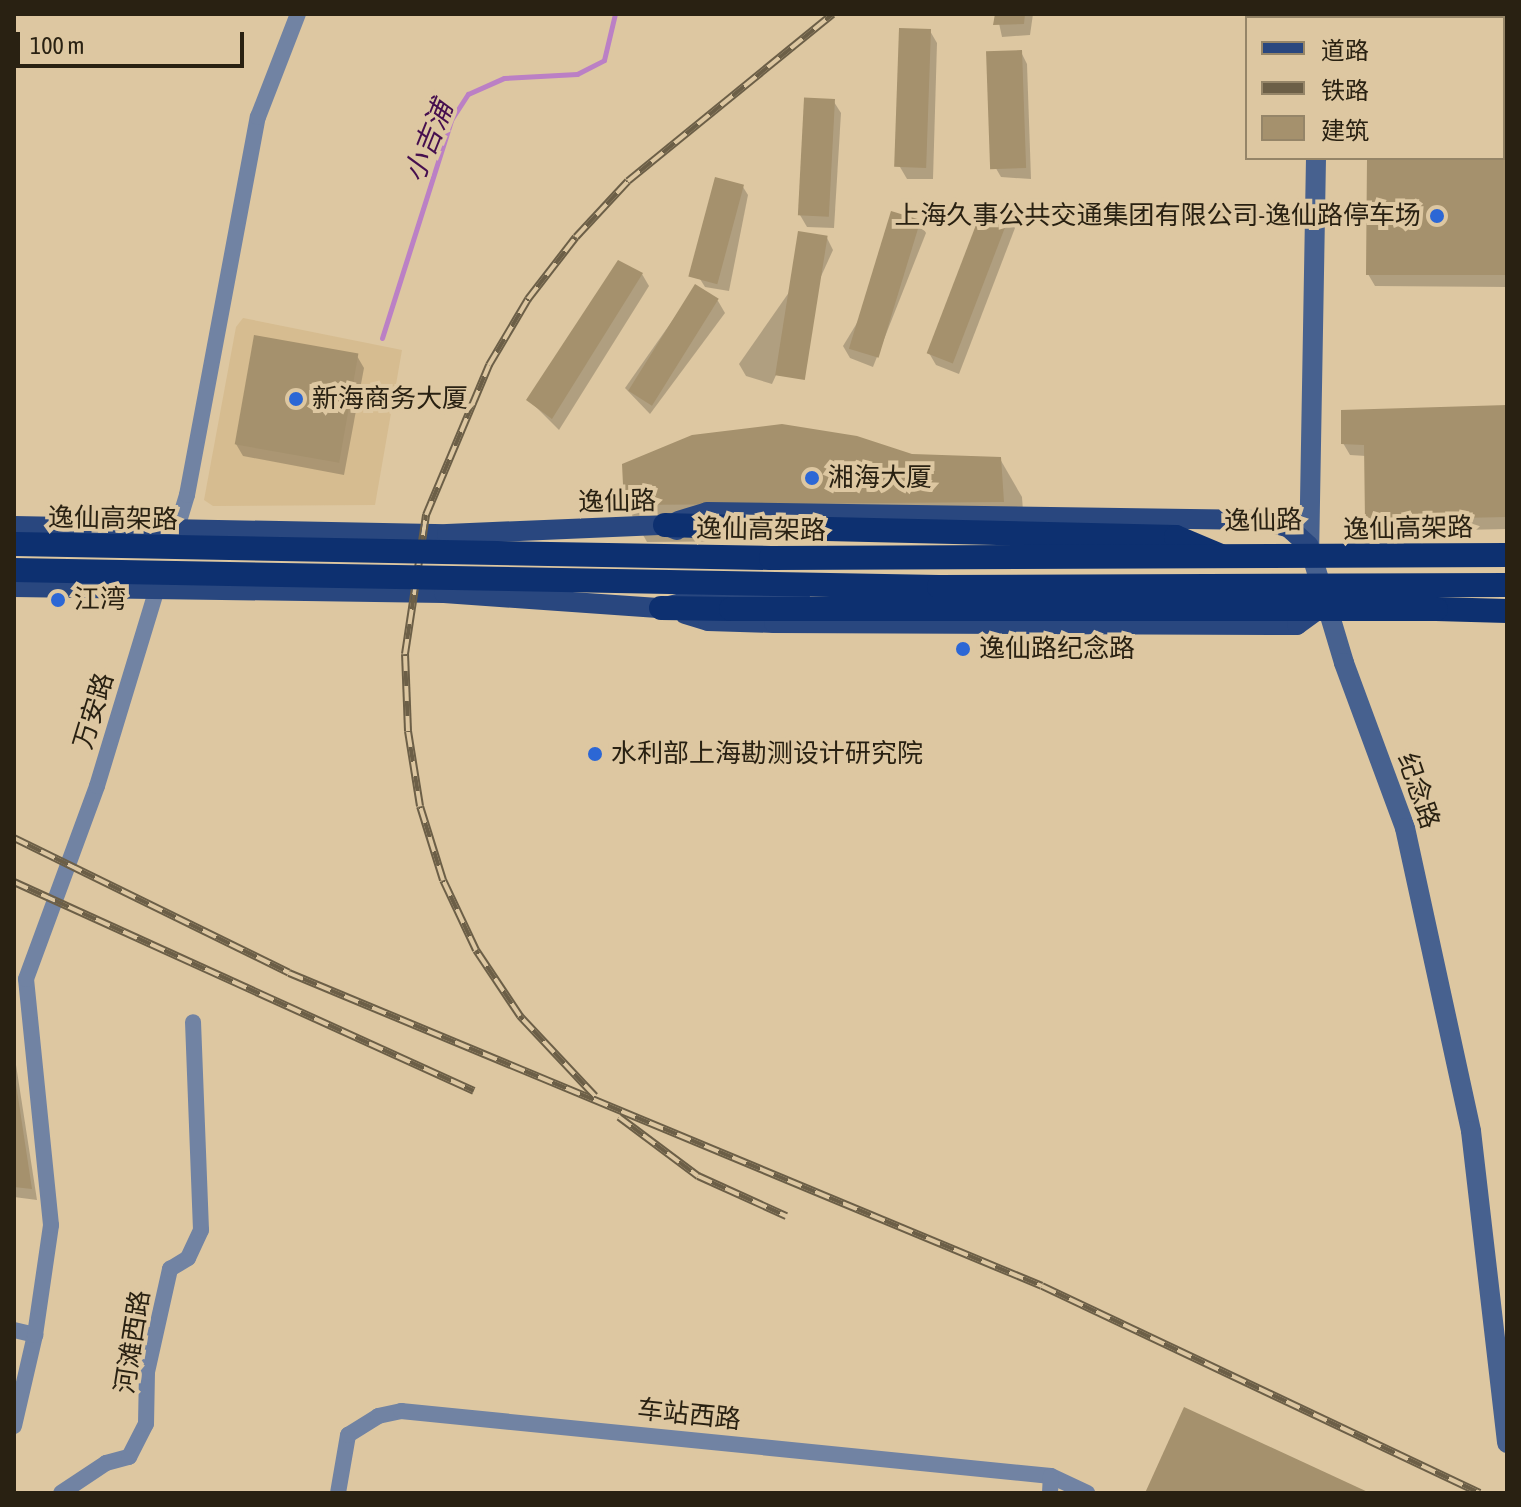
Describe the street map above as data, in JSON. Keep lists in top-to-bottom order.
{
  "streets": {
    "highway": ["逸仙高架路"],
    "main road": ["逸仙路"],
    "street": [
      "万安路",
      "纪念路",
      "河滩西路",
      "车站西路"
    ]
  },
  "crossings": [
    ["逸仙路", "逸仙高架路"],
    ["逸仙路", "万安路"],
    ["逸仙路", "纪念路"]
  ],
  "water": ["小吉浦"],
  "places": [
    "上海久事公共交通集团有限公司-逸仙路停车场",
    "新海商务大厦",
    "湘海大厦",
    "江湾",
    "逸仙路纪念路",
    "水利部上海勘测设计研究院"
  ],
  "legend": ["道路", "铁路", "建筑"],
  "scale_bar": "100 m"
}
